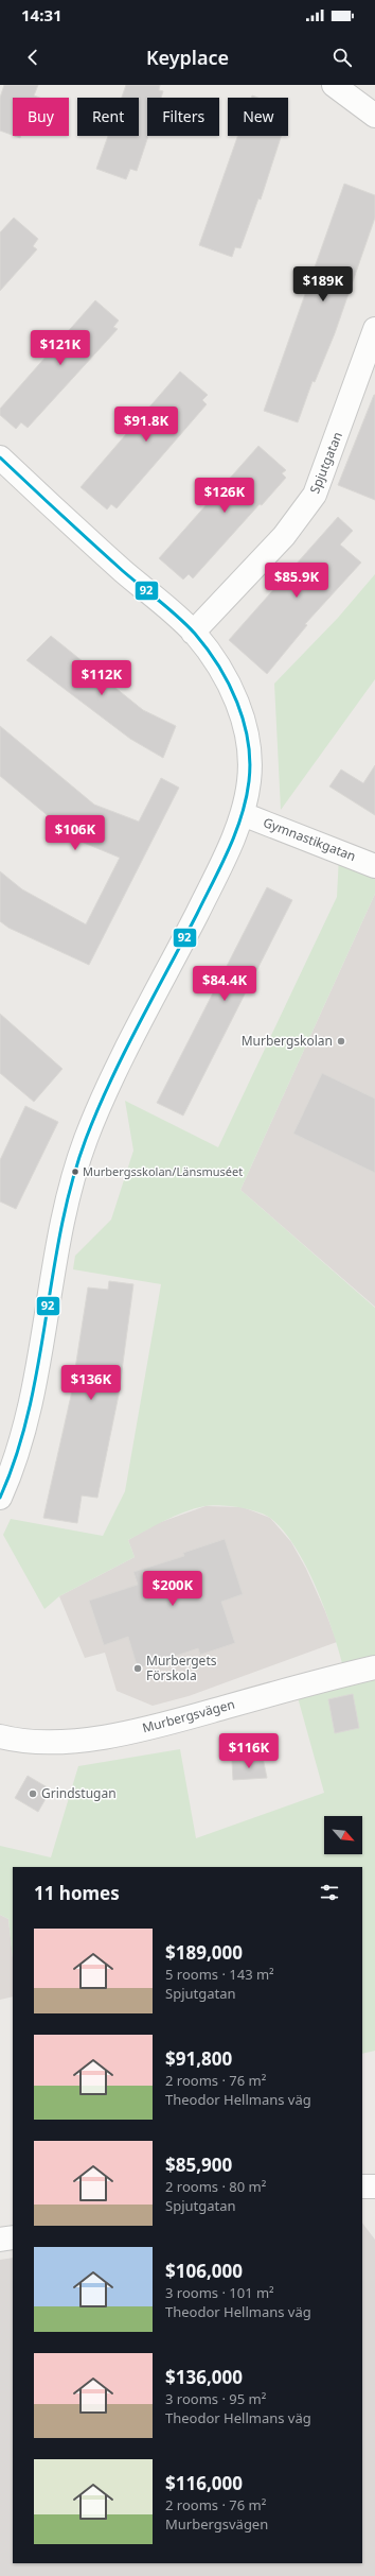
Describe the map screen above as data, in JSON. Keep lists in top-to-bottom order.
{
  "streets": {
    "street": ["Spjutgatan", "Gymnastikgatan", "Murbergsvägen"]
  },
  "places": [
    "Murbergskolan",
    "Murbergsskolan/Länsmuséet",
    "Murbergets Förskola",
    "Grindstugan"
  ],
  "lines": ["transit line 92"],
  "north": "bottom right",
  "page": {
    "status": "14:31",
    "header": "Keyplace",
    "chip": [
      "Buy",
      "Rent",
      "Filters",
      "New"
    ],
    "price": [
      "$189K",
      "$121K",
      "$91.8K",
      "$126K",
      "$85.9K",
      "$112K",
      "$106K",
      "$84.4K",
      "$136K",
      "$200K",
      "$116K"
    ],
    "heading": "11 homes",
    "list": [
      {
        "name": "$189,000",
        "note": "5 rooms · 143 m² · Spjutgatan"
      },
      {
        "name": "$91,800",
        "note": "2 rooms · 76 m² · Theodor Hellmans väg"
      },
      {
        "name": "$85,900",
        "note": "2 rooms · 80 m² · Spjutgatan"
      },
      {
        "name": "$106,000",
        "note": "3 rooms · 101 m² · Theodor Hellmans väg"
      },
      {
        "name": "$136,000",
        "note": "3 rooms · 95 m² · Theodor Hellmans väg"
      },
      {
        "name": "$116,000",
        "note": "2 rooms · 76 m² · Murbergsvägen"
      }
    ]
  }
}
